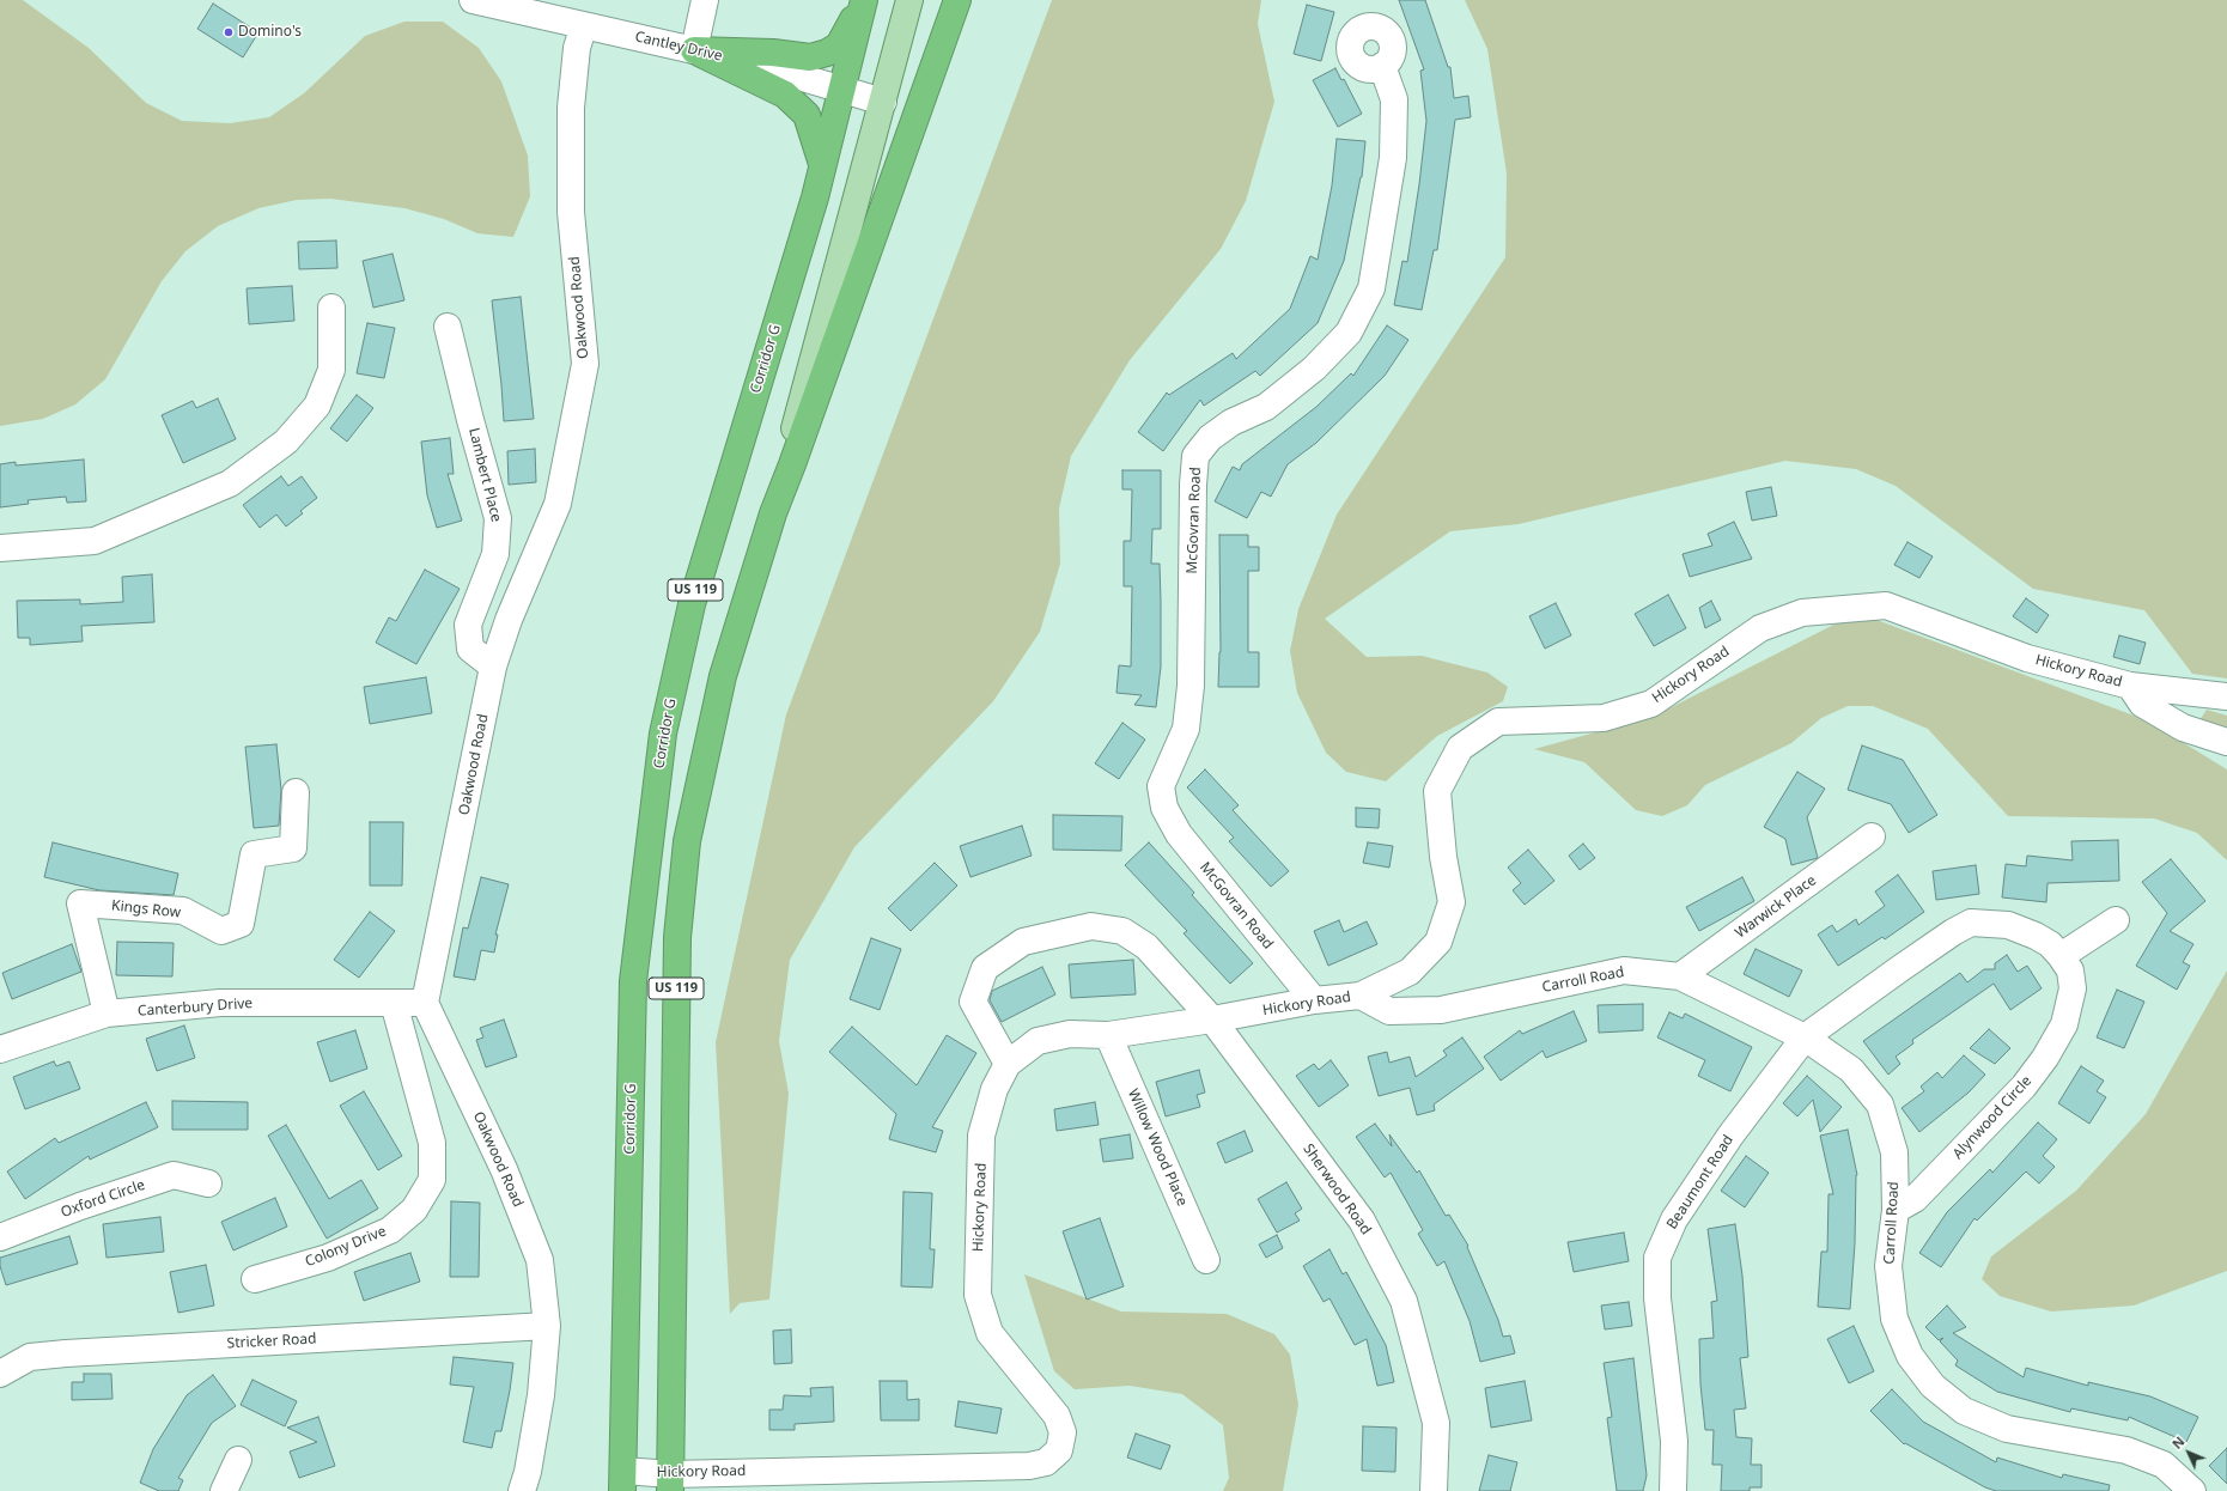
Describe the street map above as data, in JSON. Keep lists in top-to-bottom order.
{
  "streets": {
    "highway": ["Corridor G", "US 119"],
    "street": [
      "Cantley Drive",
      "Oakwood Road",
      "Lambert Place",
      "McGovran Road",
      "Hickory Road",
      "Warwick Place",
      "Kings Row",
      "Carroll Road",
      "Canterbury Drive",
      "Alynwood Circle",
      "Willow Wood Place",
      "Beaumont Road",
      "Sherwood Road",
      "Oxford Circle",
      "Colony Drive",
      "Stricker Road"
    ]
  },
  "crossings": [
    ["Cantley Drive", "Oakwood Road"],
    ["Cantley Drive", "Corridor G"],
    ["Oakwood Road", "Lambert Place"],
    ["Oakwood Road", "Canterbury Drive"],
    ["Oakwood Road", "Stricker Road"],
    ["Corridor G", "Hickory Road"],
    ["McGovran Road", "Hickory Road"],
    ["US 119", "Hickory Road"],
    ["Hickory Road", "Carroll Road"],
    ["Hickory Road", "Willow Wood Place"],
    ["Hickory Road", "Sherwood Road"],
    ["Warwick Place", "Carroll Road"],
    ["Kings Row", "Canterbury Drive"],
    ["Carroll Road", "Alynwood Circle"],
    ["Carroll Road", "Beaumont Road"],
    ["Canterbury Drive", "Colony Drive"],
    ["Alynwood Circle", "Beaumont Road"]
  ],
  "places": ["Domino's"],
  "north": "top left"
}
